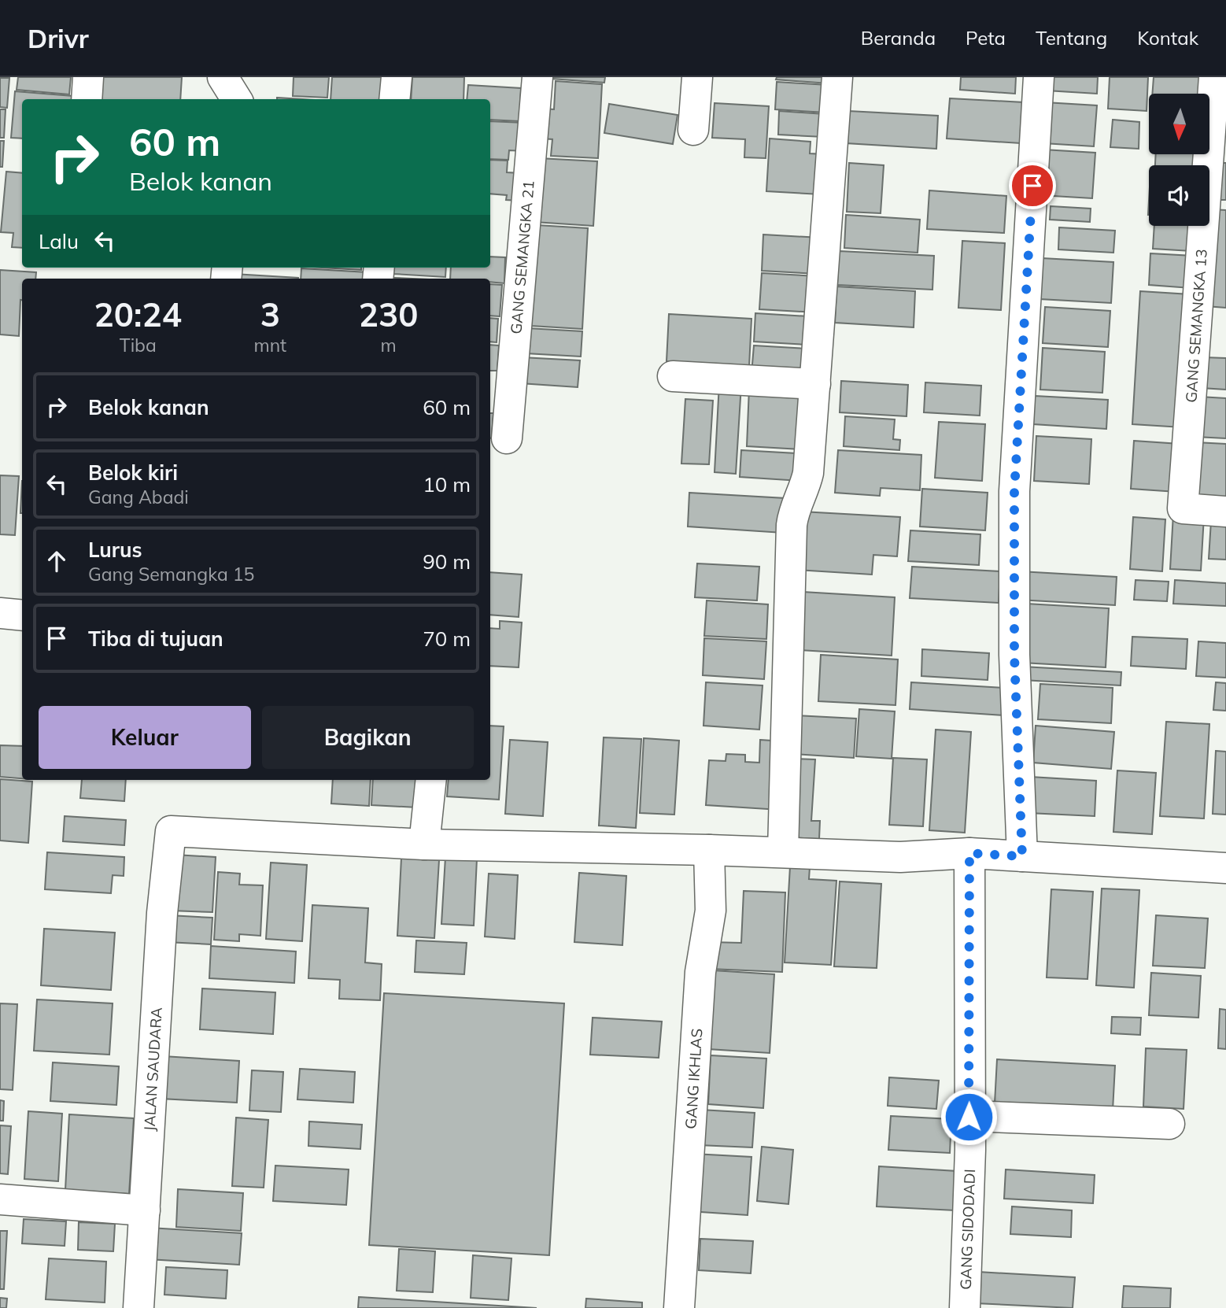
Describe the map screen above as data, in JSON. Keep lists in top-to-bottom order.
{
  "streets": {
    "street": [
      "GANG SEMANGKA 21",
      "GANG SEMANGKA 13",
      "JALAN SAUDARA",
      "GANG IKHLAS",
      "GANG SIDODADI"
    ]
  },
  "north": "bottom",
  "page": {
    "header": "Drivr",
    "nav": [
      "Beranda",
      "Peta",
      "Tentang",
      "Kontak"
    ],
    "turn": ["60 m", "Belok kanan"],
    "then": "Lalu",
    "eta": [
      "20:24",
      "Tiba",
      "3",
      "mnt",
      "230",
      "m"
    ],
    "list": [
      {
        "name": "Belok kanan",
        "value": "60 m"
      },
      {
        "name": "Belok kiri",
        "note": "Gang Abadi",
        "value": "10 m"
      },
      {
        "name": "Lurus",
        "note": "Gang Semangka 15",
        "value": "90 m"
      },
      {
        "name": "Tiba di tujuan",
        "value": "70 m"
      }
    ],
    "buttons": ["Keluar", "Bagikan"]
  }
}
